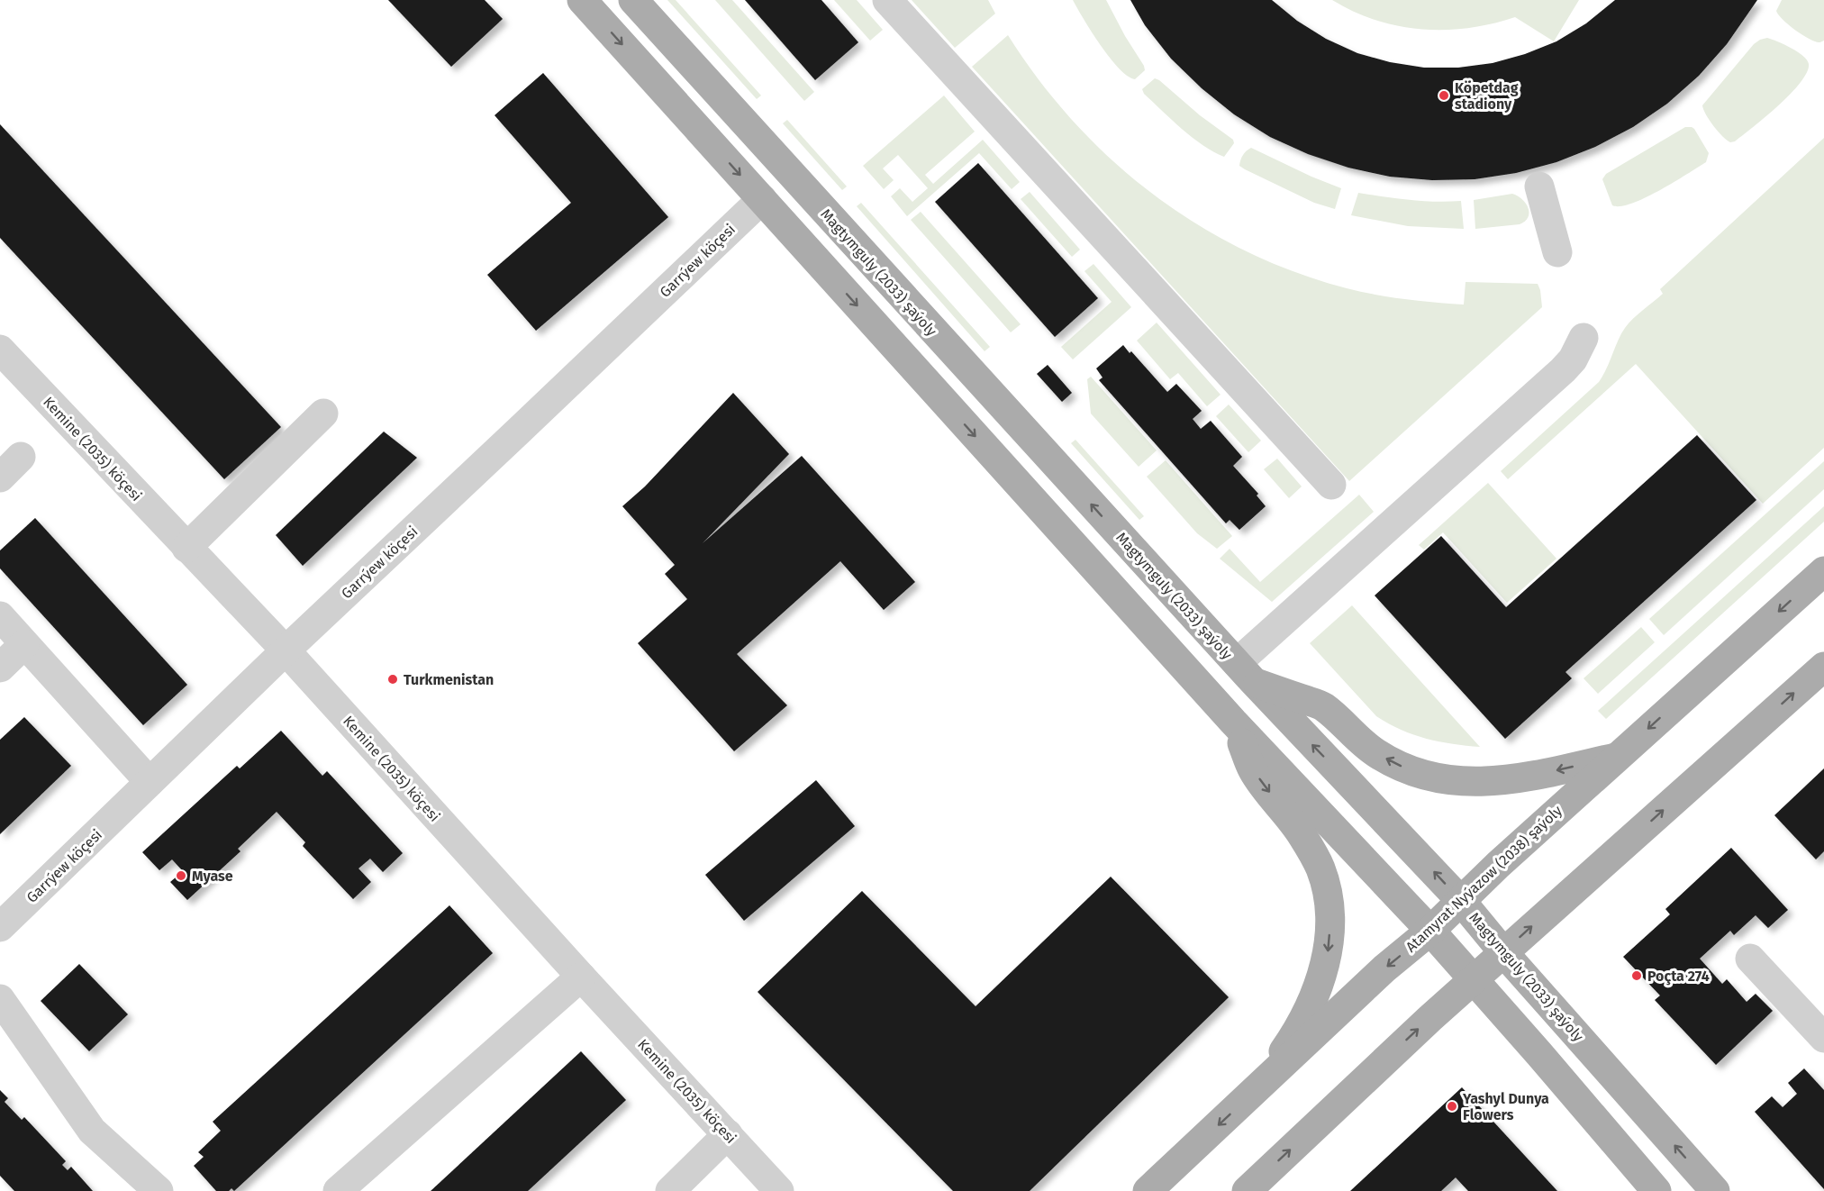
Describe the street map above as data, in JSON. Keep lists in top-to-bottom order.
{
  "streets": {
    "main road": ["Magtymguly (2033) şaýoly", "Atamyrat Nyýazow (2038) şaýoly"],
    "street": ["Garrýew köçesi", "Kemine (2035) köçesi"]
  },
  "crossings": [
    ["Garrýew köçesi", "Kemine (2035) köçesi"],
    ["Magtymguly (2033) şaýoly", "Atamyrat Nyýazow (2038) şaýoly"]
  ],
  "places": [
    "Köpetdag stadiony",
    "Turkmenistan",
    "Myase",
    "Poçta 274",
    "Yashyl Dunya Flowers"
  ]
}
